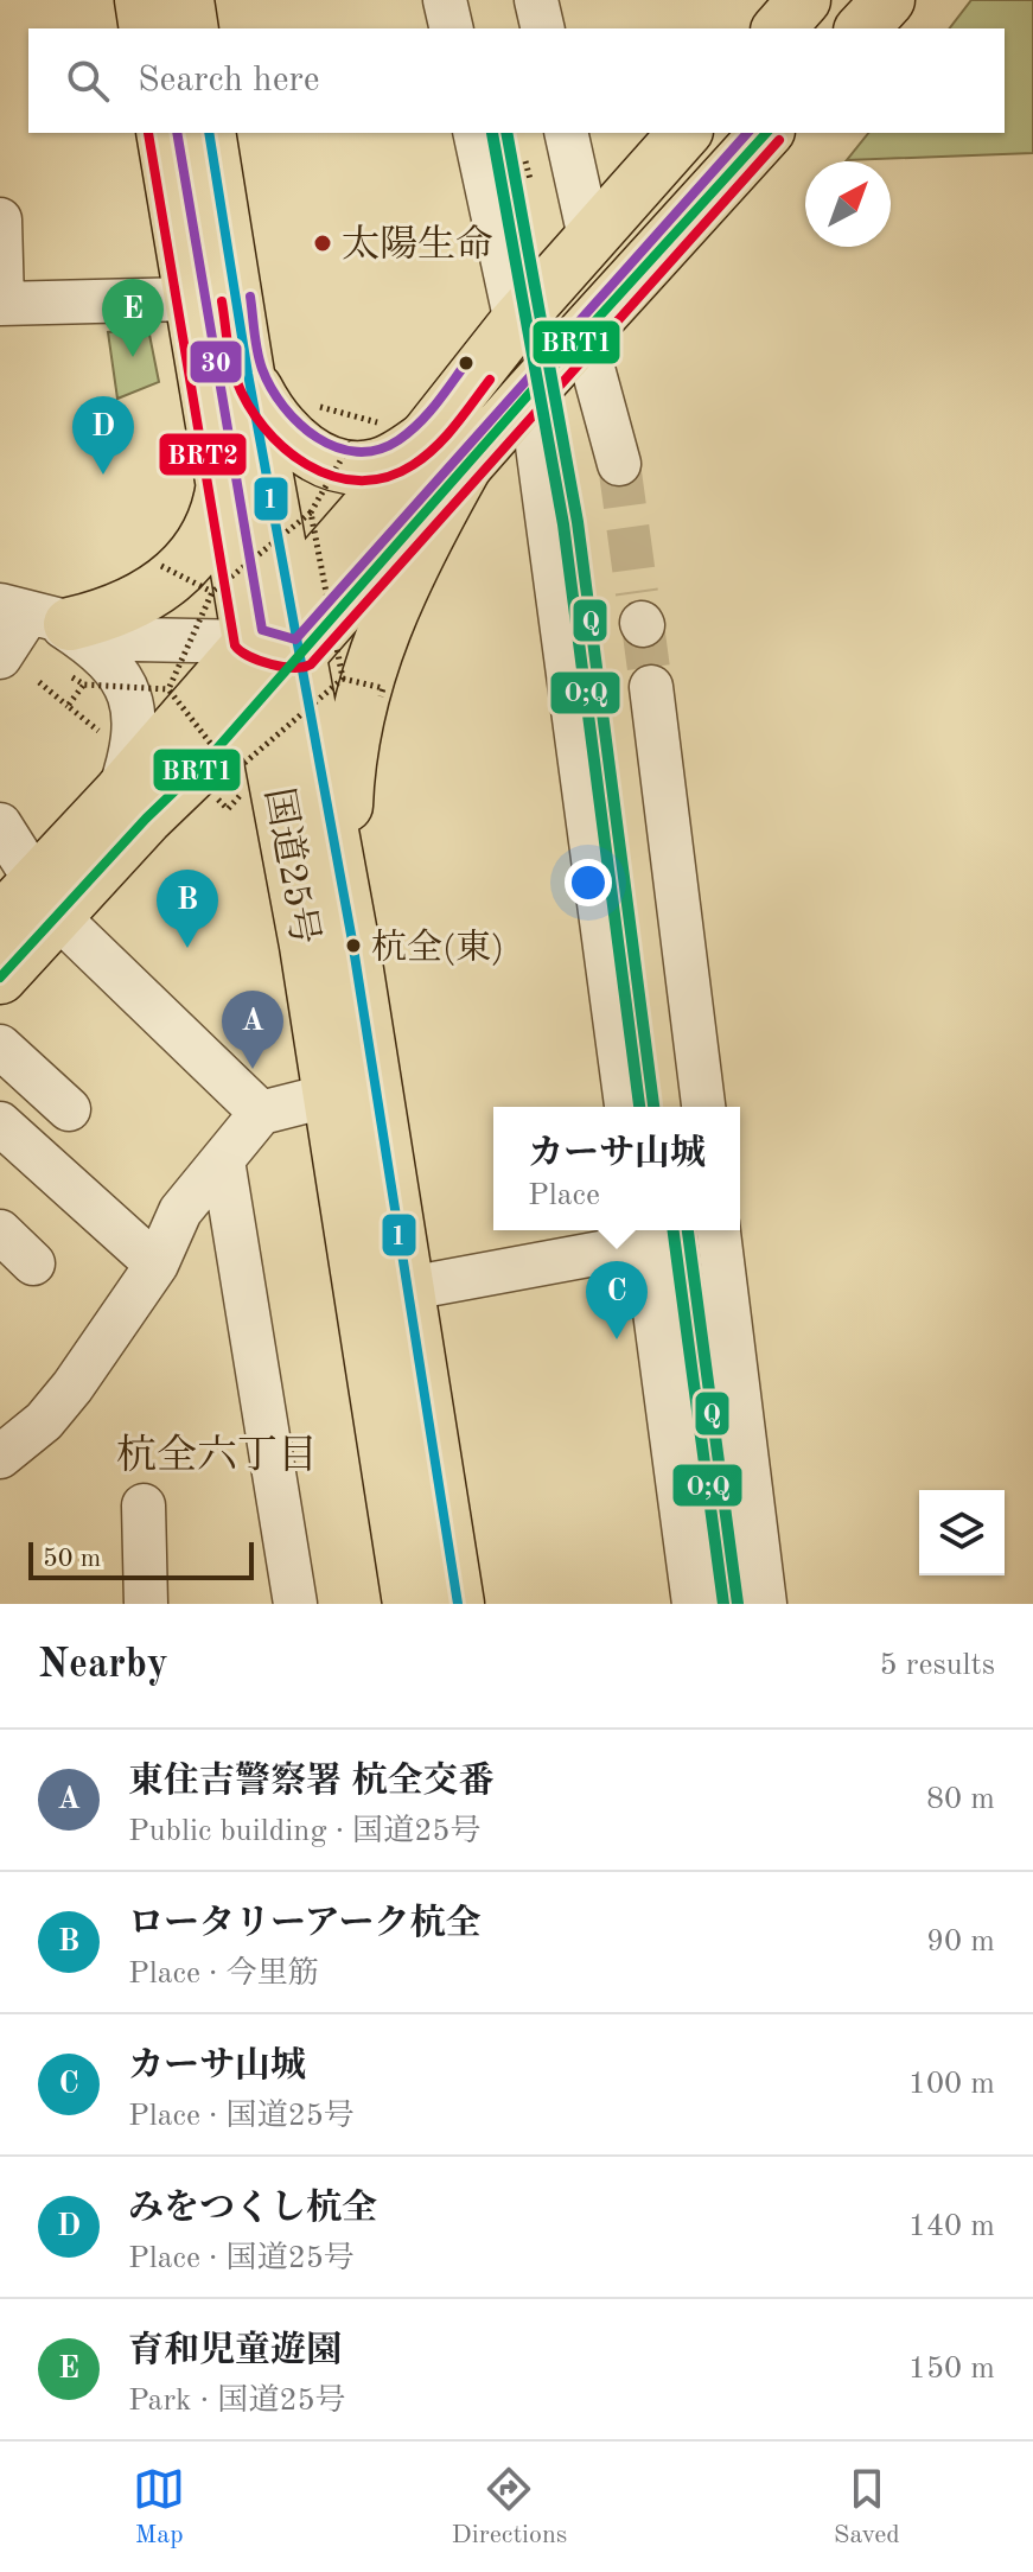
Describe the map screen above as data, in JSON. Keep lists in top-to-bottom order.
{
  "streets": {
    "main road": ["国道25号"]
  },
  "districts": ["杭全六丁目"],
  "places": ["太陽生命", "杭全(東)"],
  "lines": [
    "transit line Q",
    "transit line O;Q",
    "transit line 1",
    "transit line BRT2",
    "transit line 30",
    "transit line BRT1"
  ],
  "scale_bar": "50 m",
  "north": "top right",
  "page": {
    "search": "Search here",
    "pins": [
      "E",
      "D",
      "B",
      "A",
      "C"
    ],
    "popup": ["カーサ山城", "Place"],
    "scale": "50 m",
    "heading": ["Nearby", "5 results"],
    "list": [
      {
        "mark": "A",
        "name": "東住吉警察署 杭全交番",
        "note": "Public building · 国道25号",
        "value": "80 m"
      },
      {
        "mark": "B",
        "name": "ロータリーアーク杭全",
        "note": "Place · 今里筋",
        "value": "90 m"
      },
      {
        "mark": "C",
        "name": "カーサ山城",
        "note": "Place · 国道25号",
        "value": "100 m"
      },
      {
        "mark": "D",
        "name": "みをつくし杭全",
        "note": "Place · 国道25号",
        "value": "140 m"
      },
      {
        "mark": "E",
        "name": "育和児童遊園",
        "note": "Park · 国道25号",
        "value": "150 m"
      }
    ],
    "nav": ["Map", "Directions", "Saved"]
  }
}
